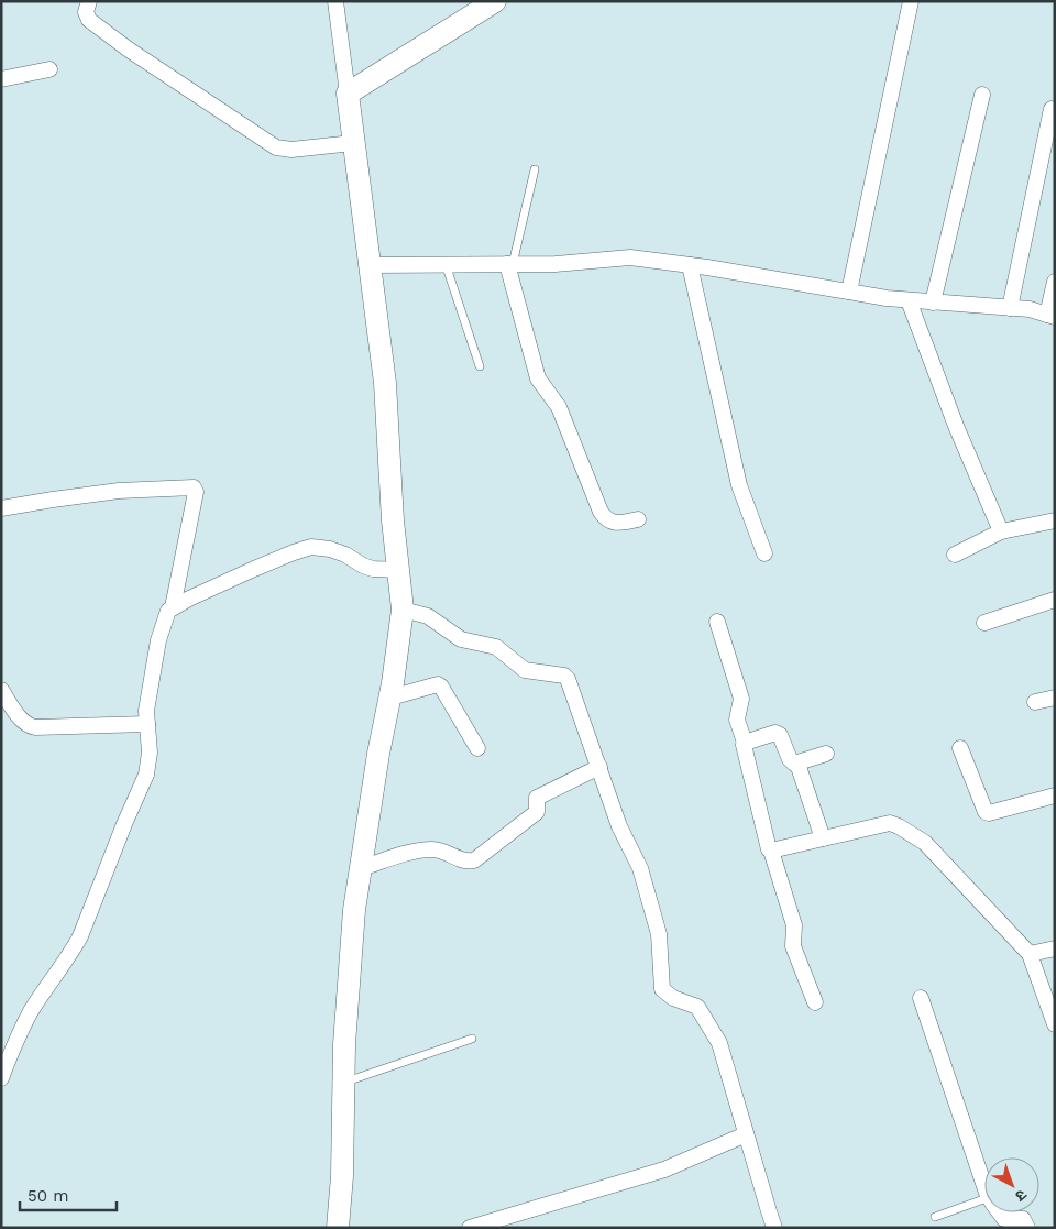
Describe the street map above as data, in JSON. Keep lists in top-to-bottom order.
{
  "scale_bar": "50 m",
  "north": "bottom right"
}
